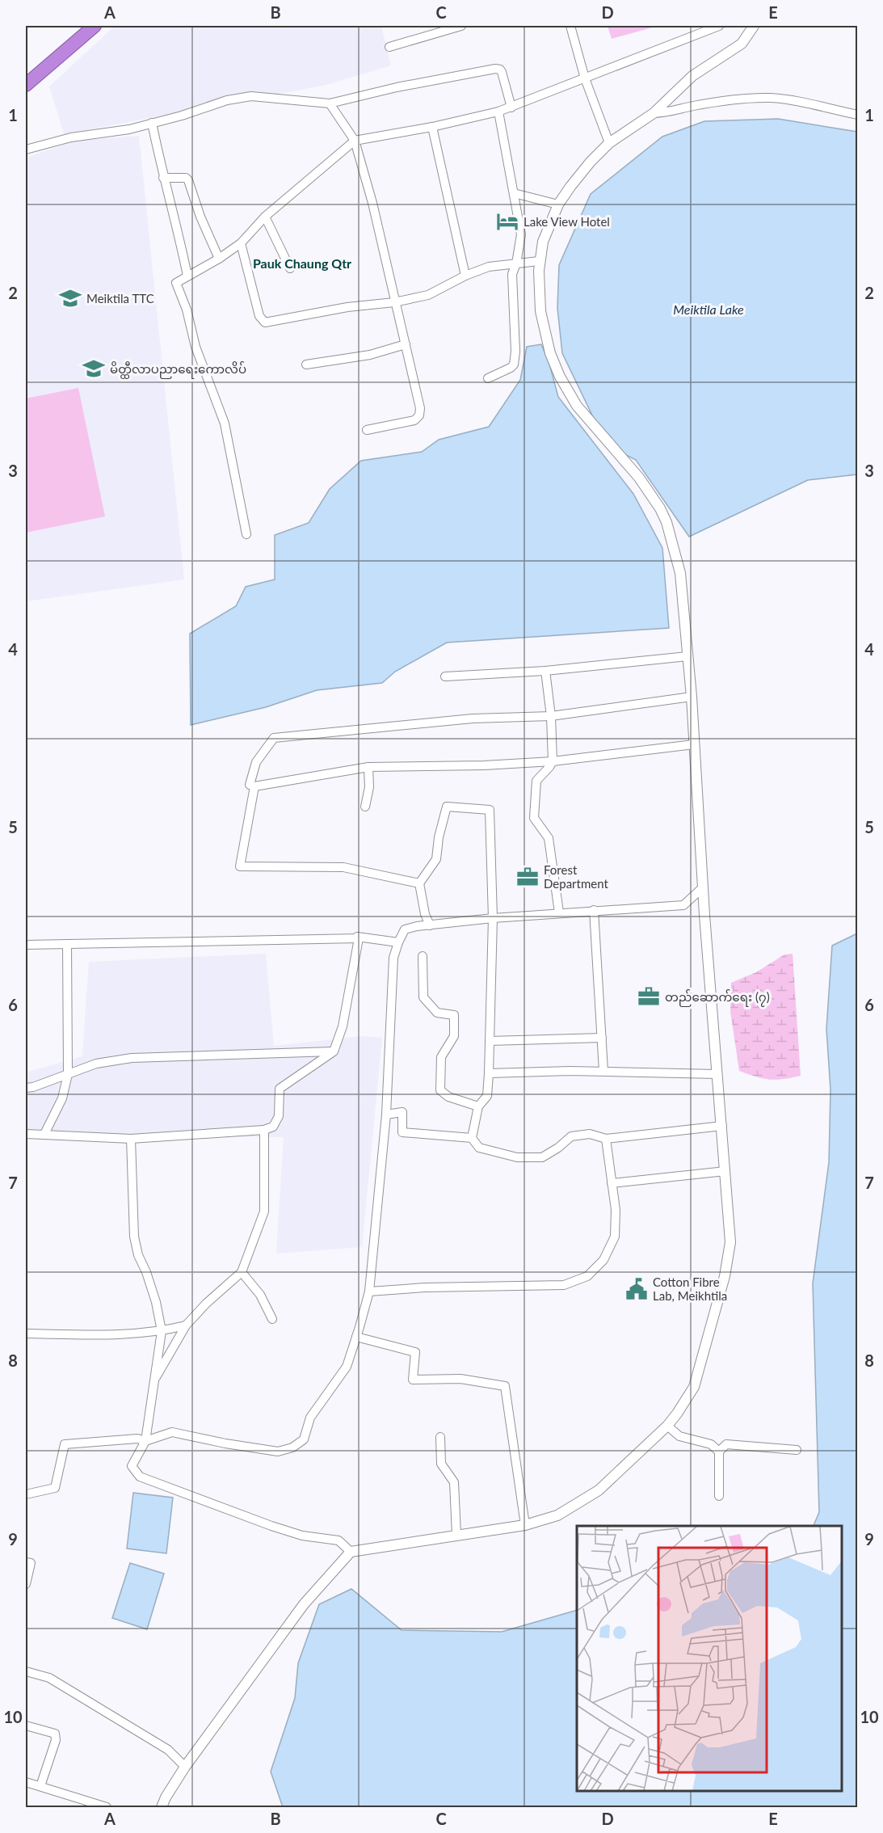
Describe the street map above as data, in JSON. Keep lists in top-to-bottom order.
{
  "districts": ["Pauk Chaung Qtr"],
  "water": ["Meiktila Lake"],
  "places": {
    "hotel": ["Lake View Hotel"],
    "school or university": ["Meiktila TTC", "မိတ္ထီလာပညာရေးကောလိပ်"],
    "office": ["Forest Department", "တည်ဆောက်ရေး (၇)"],
    "public building": ["Cotton Fibre Lab, Meikhtila"]
  },
  "grid": {
    "columns": [
      "A",
      "B",
      "C",
      "D",
      "E"
    ],
    "rows": [
      "1",
      "2",
      "3",
      "4",
      "5",
      "6",
      "7",
      "8",
      "9",
      "10"
    ]
  }
}
